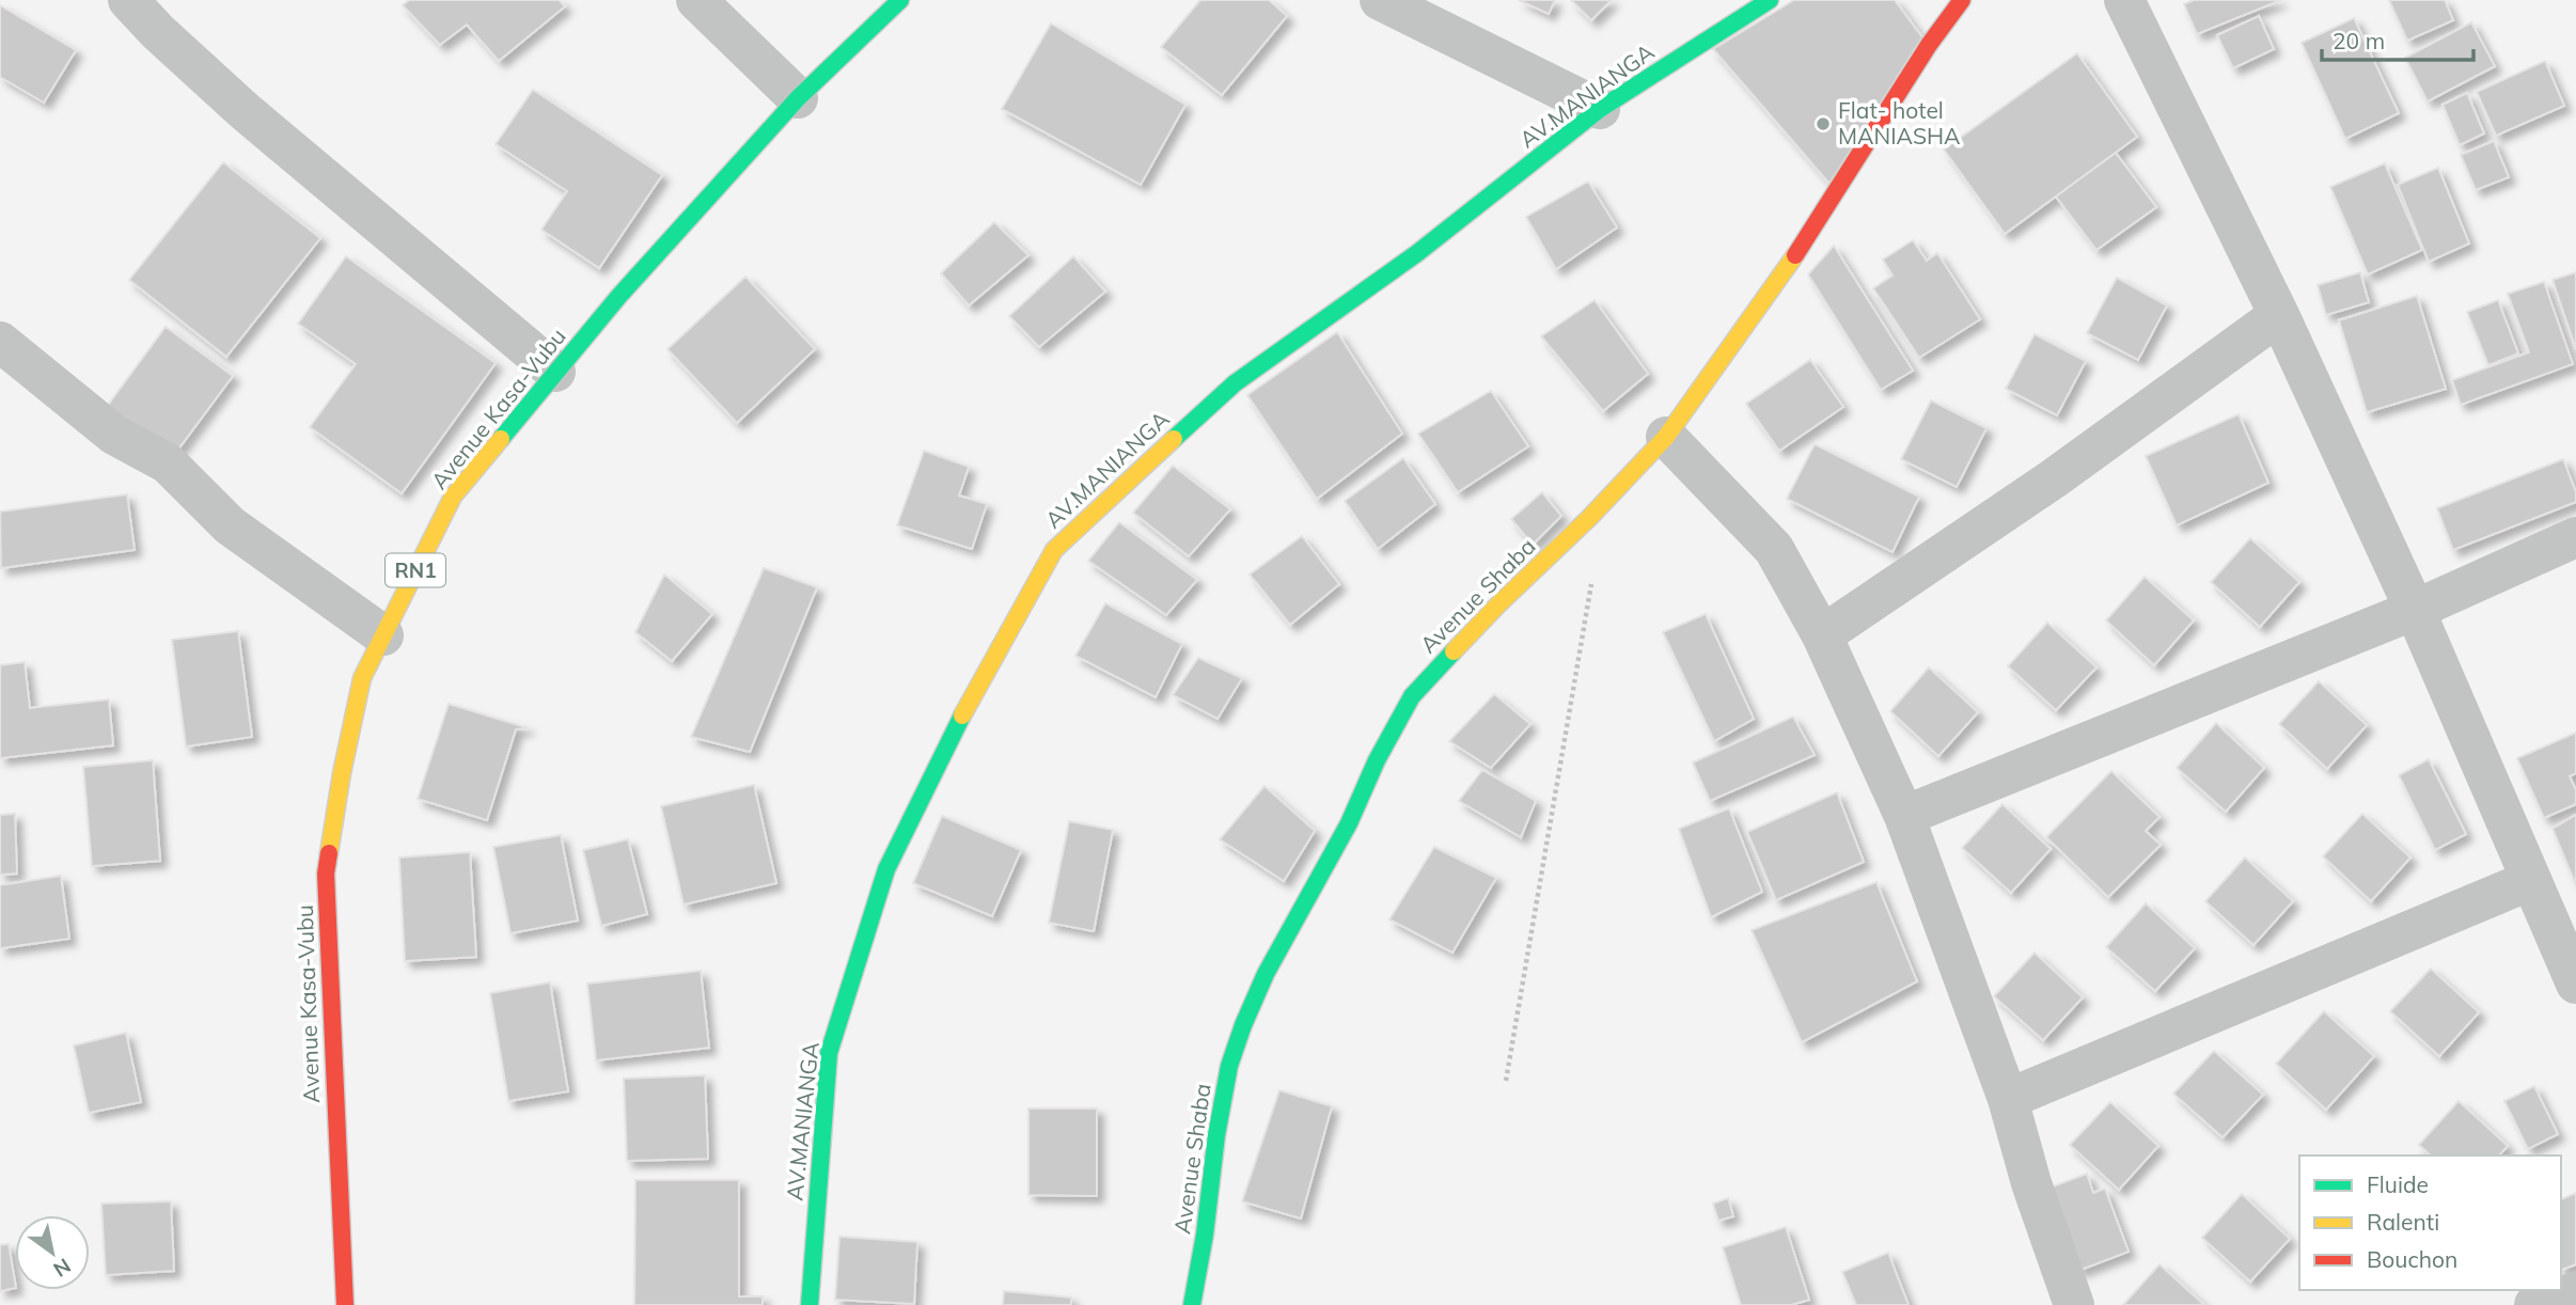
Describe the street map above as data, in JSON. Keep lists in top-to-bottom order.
{
  "streets": {
    "main road": [
      "AV.MANIANGA",
      "Avenue Kasa-Vubu",
      "RN1",
      "Avenue Shaba"
    ]
  },
  "places": ["Flat- hotel MANIASHA"],
  "legend": ["Fluide", "Ralenti", "Bouchon"],
  "scale_bar": "20 m",
  "north": "bottom right"
}
